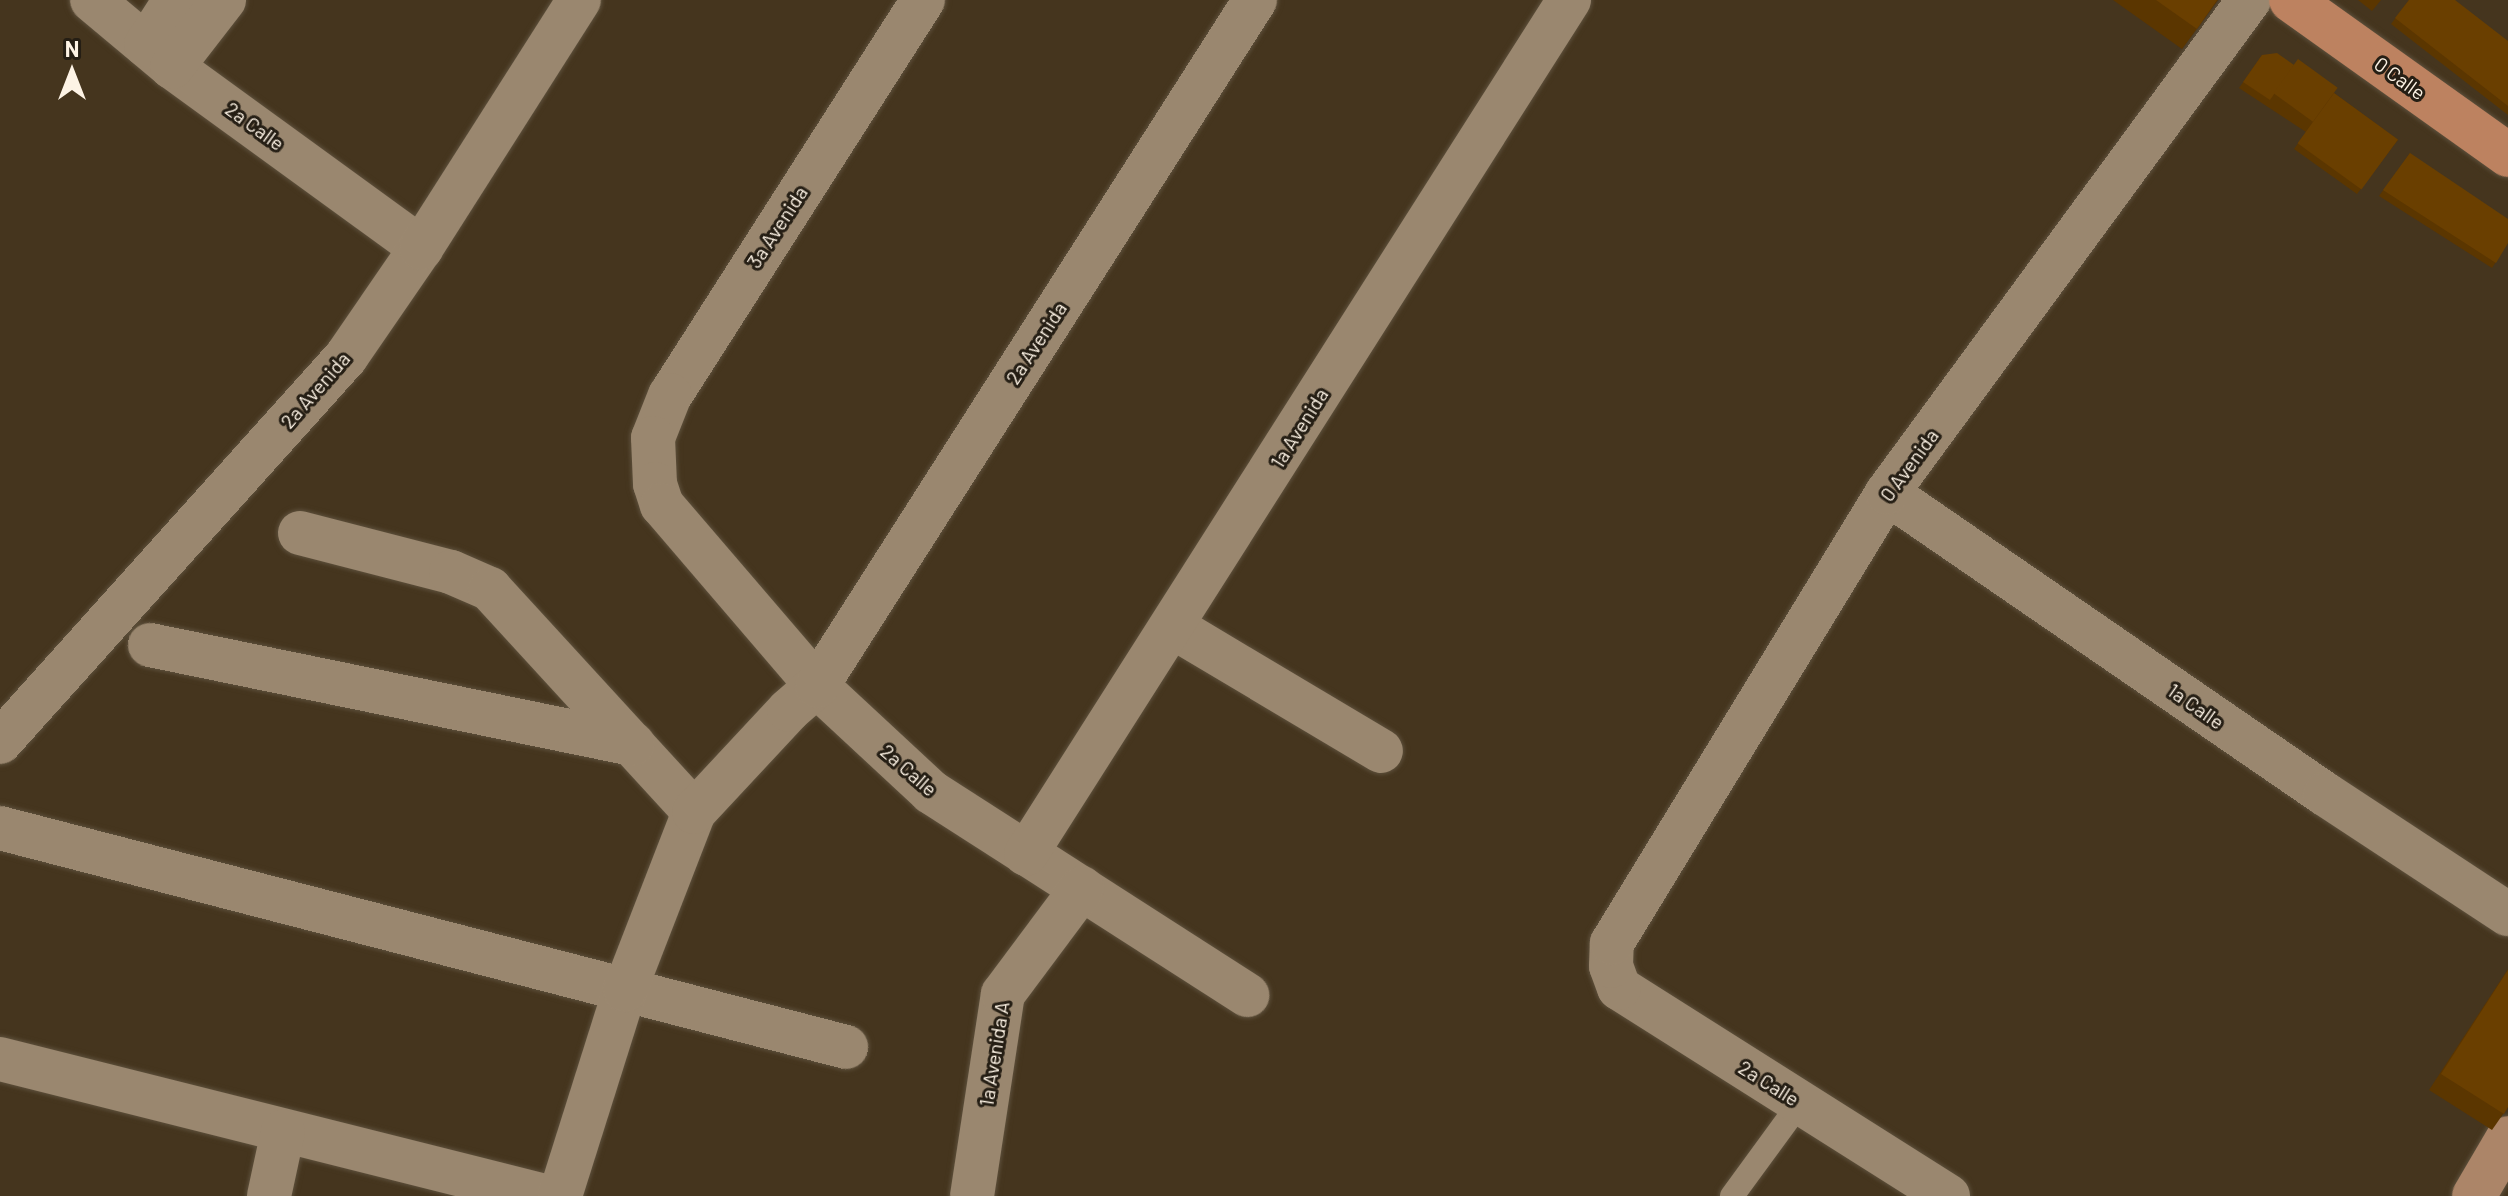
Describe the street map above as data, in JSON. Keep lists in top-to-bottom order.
{
  "streets": {
    "main road": ["0 Calle"],
    "street": [
      "2a Calle",
      "3a Avenida",
      "2a Avenida",
      "1a Avenida",
      "0 Avenida",
      "1a Calle",
      "1a Avenida A"
    ]
  },
  "crossings": [
    ["2a Calle", "3a Avenida"],
    ["2a Calle", "2a Avenida"],
    ["2a Calle", "1a Avenida"],
    ["2a Calle", "0 Avenida"],
    ["2a Calle", "1a Avenida A"],
    ["0 Avenida", "1a Calle"]
  ],
  "north": "top"
}
